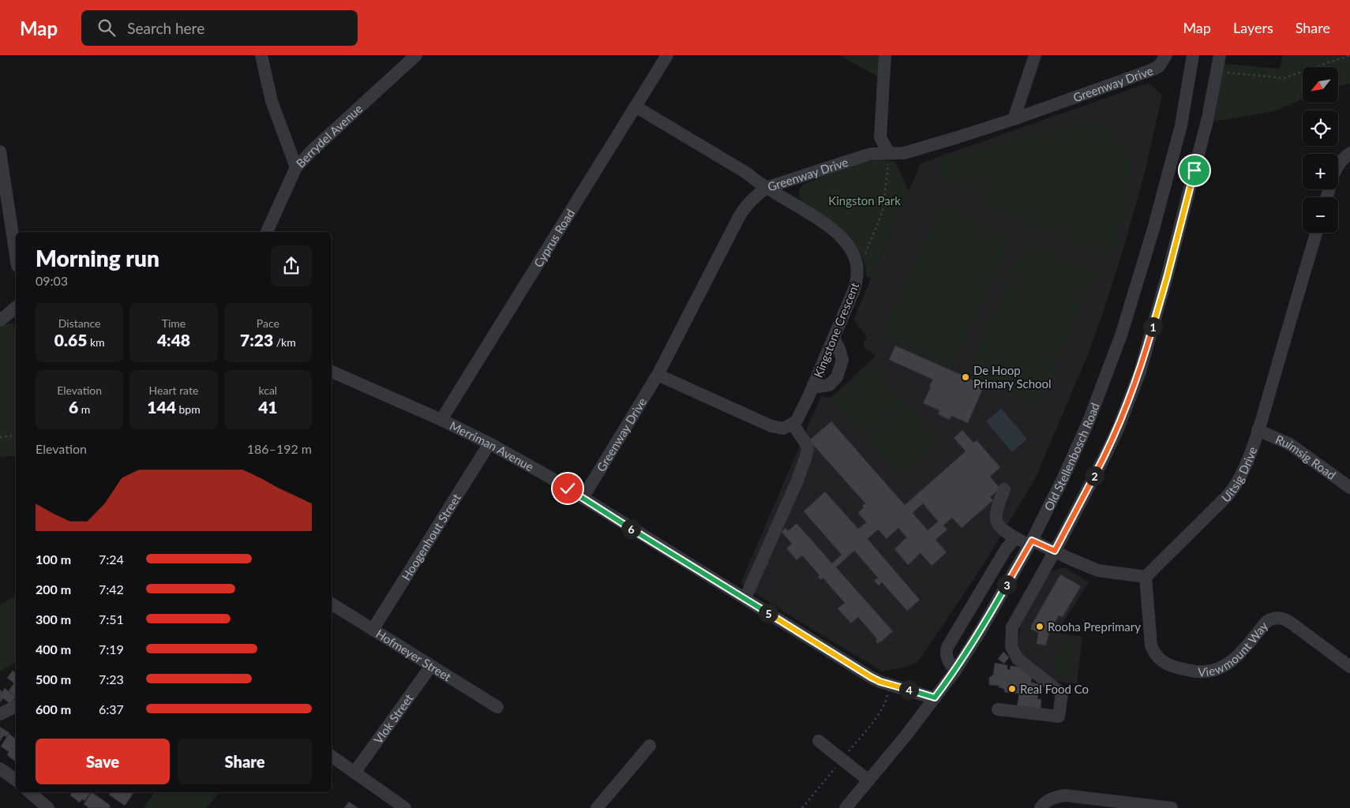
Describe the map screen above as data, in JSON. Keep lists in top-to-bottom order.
{
  "streets": {
    "street": [
      "Greenway Drive",
      "Berrydel Avenue",
      "Cyprus Road",
      "Kingstone Crescent",
      "Merriman Avenue",
      "Old Stellenbosch Road",
      "Ruimsig Road",
      "Uitsig Drive",
      "Hoogenhout Street",
      "Viewmount Way",
      "Hofmeyer Street",
      "Vlok Street"
    ]
  },
  "crossings": [
    ["Greenway Drive", "Kingstone Crescent"],
    ["Greenway Drive", "Merriman Avenue"],
    ["Cyprus Road", "Kingstone Crescent"],
    ["Cyprus Road", "Merriman Avenue"],
    ["Merriman Avenue", "Old Stellenbosch Road"],
    ["Merriman Avenue", "Hoogenhout Street"],
    ["Ruimsig Road", "Uitsig Drive"],
    ["Uitsig Drive", "Viewmount Way"],
    ["Hoogenhout Street", "Hofmeyer Street"],
    ["Hofmeyer Street", "Vlok Street"]
  ],
  "parks": ["Kingston Park"],
  "places": ["De Hoop Primary School", "Rooha Preprimary", "Real Food Co"],
  "north": "bottom left",
  "page": {
    "header": "Map",
    "search": "Search here",
    "nav": ["Map", "Layers", "Share"],
    "map_buttons": ["+", "−"],
    "heading": ["Morning run", "09:03"],
    "stats": [
      ["Distance", "0.65 km"],
      ["Time", "4:48"],
      ["Pace", "7:23 /km"],
      ["Elevation", "6 m"],
      ["Heart rate", "144 bpm"],
      ["kcal", "41"]
    ],
    "pins": [
      "1",
      "2",
      "6",
      "3",
      "5",
      "4"
    ],
    "chart": ["Elevation", "186–192 m"],
    "list": [
      {
        "name": "100 m",
        "note": "7:24"
      },
      {
        "name": "200 m",
        "note": "7:42"
      },
      {
        "name": "300 m",
        "note": "7:51"
      },
      {
        "name": "400 m",
        "note": "7:19"
      },
      {
        "name": "500 m",
        "note": "7:23"
      },
      {
        "name": "600 m",
        "note": "6:37"
      }
    ],
    "buttons": ["Save", "Share"]
  }
}
